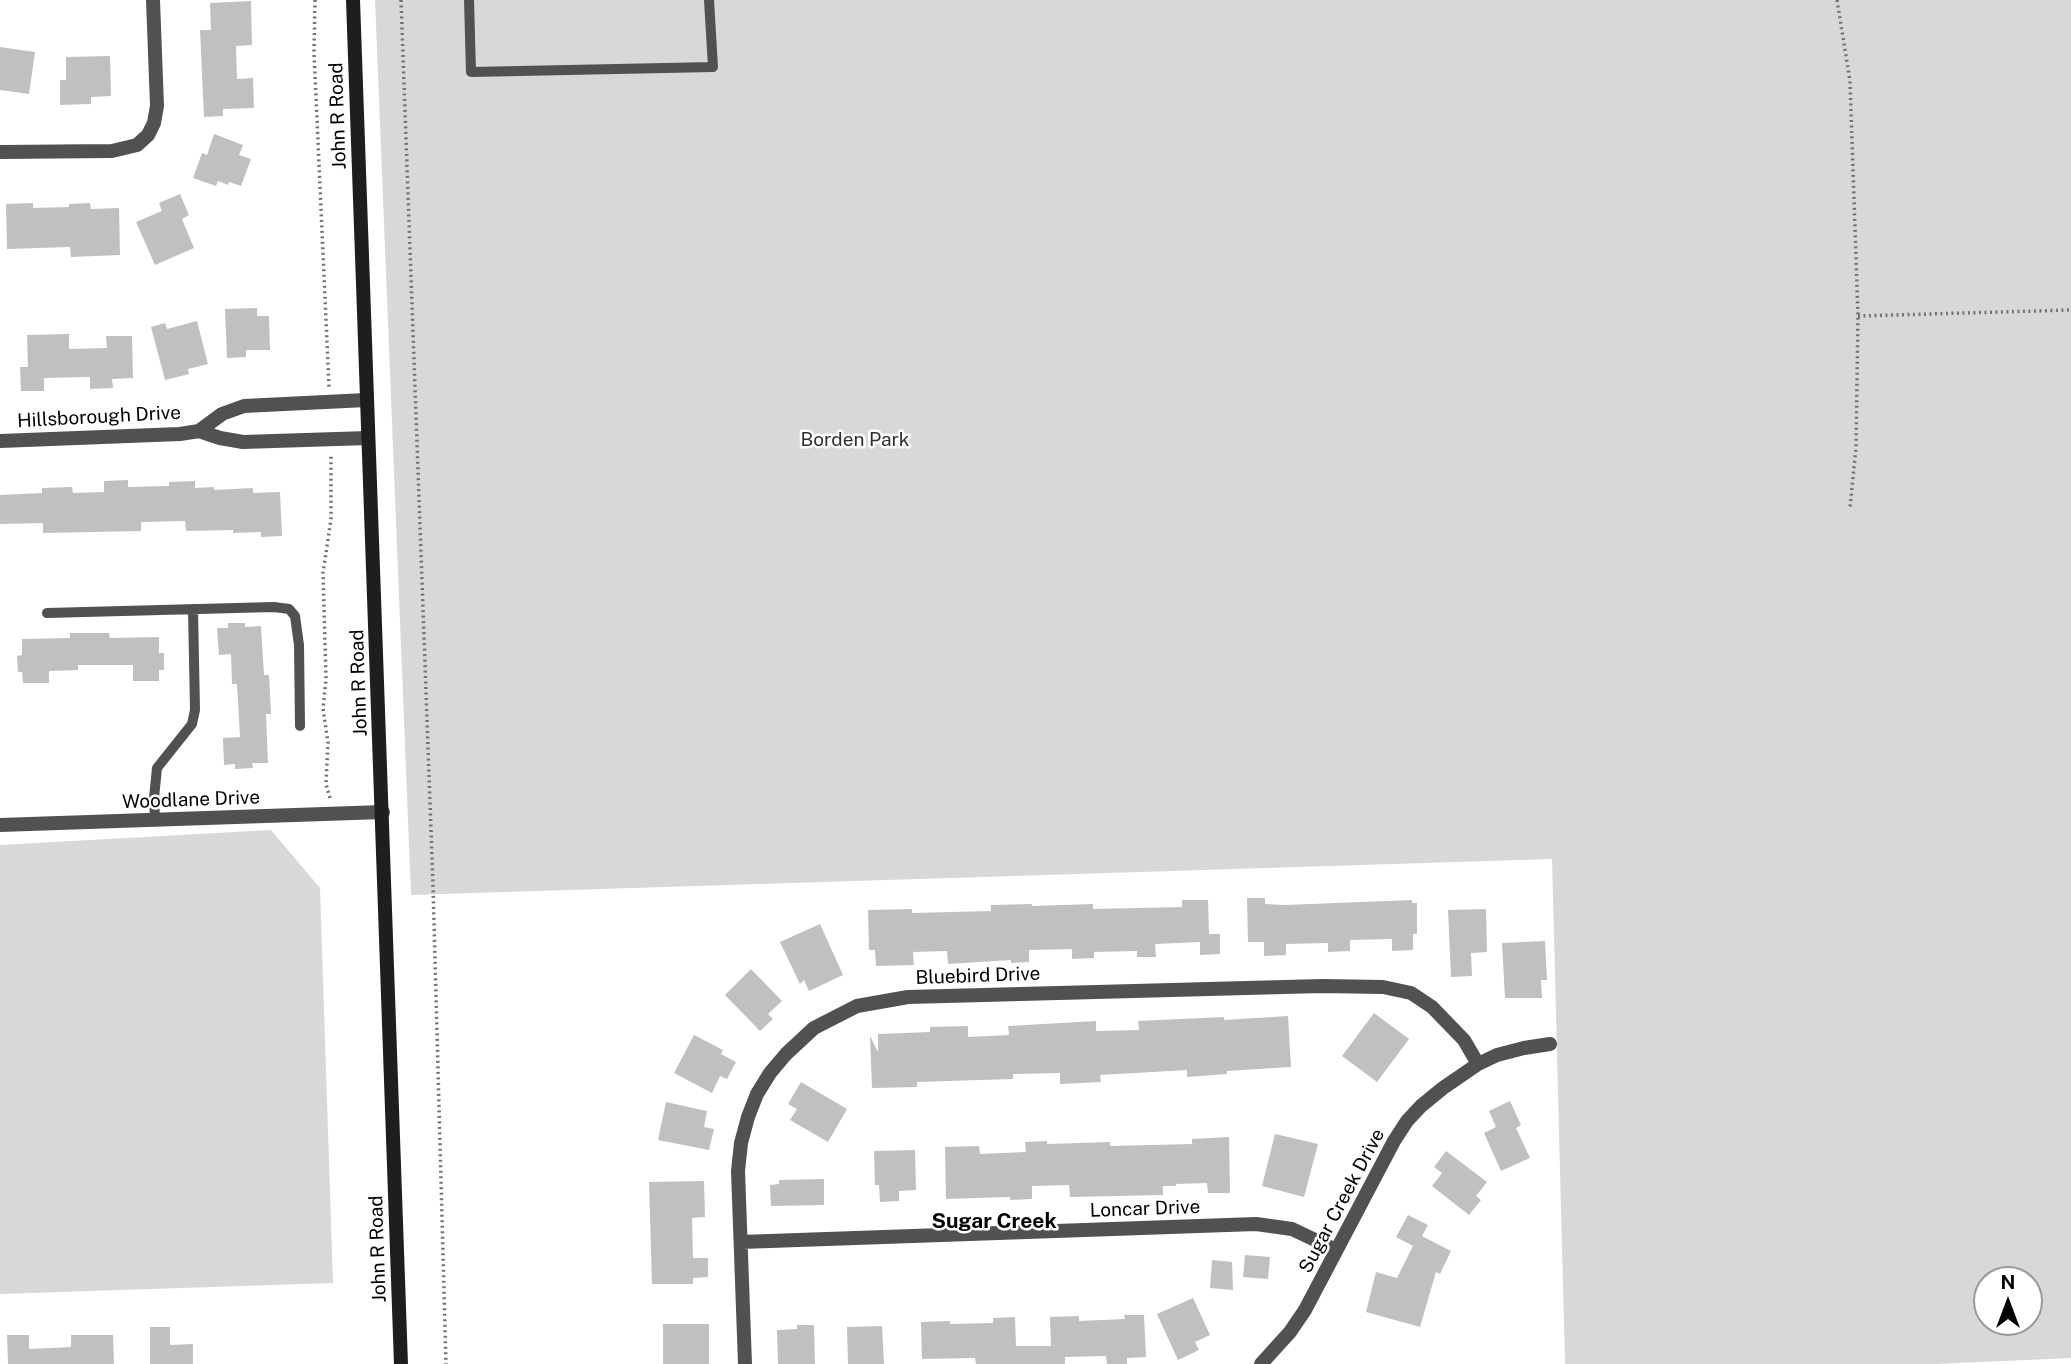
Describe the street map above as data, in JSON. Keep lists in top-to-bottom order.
{
  "streets": {
    "main road": ["John R Road"],
    "street": [
      "Hillsborough Drive",
      "Woodlane Drive",
      "Bluebird Drive",
      "Sugar Creek Drive",
      "Loncar Drive"
    ]
  },
  "crossings": [
    ["John R Road", "Hillsborough Drive"],
    ["John R Road", "Woodlane Drive"],
    ["Bluebird Drive", "Sugar Creek Drive"],
    ["Bluebird Drive", "Loncar Drive"],
    ["Sugar Creek Drive", "Loncar Drive"]
  ],
  "districts": ["Sugar Creek"],
  "parks": ["Borden Park"],
  "north": "top"
}
